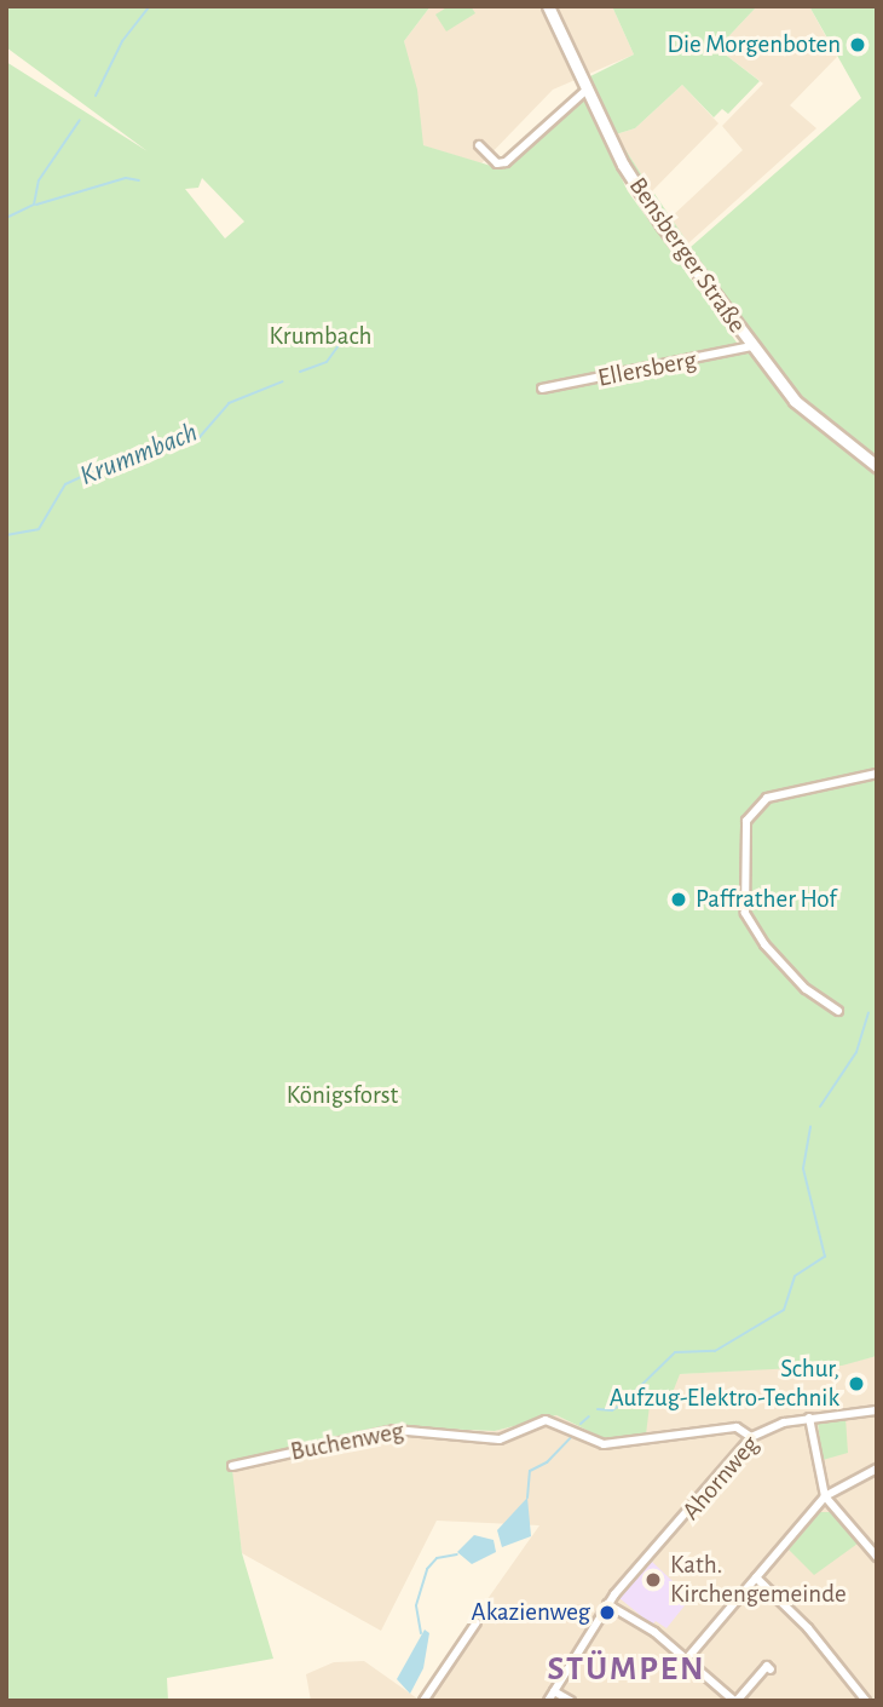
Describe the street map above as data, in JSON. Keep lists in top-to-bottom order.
{
  "streets": {
    "main road": ["Bensberger Straße"],
    "street": ["Ellersberg", "Buchenweg", "Ahornweg"]
  },
  "crossings": [
    ["Bensberger Straße", "Ellersberg"],
    ["Buchenweg", "Ahornweg"]
  ],
  "districts": ["STÜMPEN"],
  "water": ["Krummbach"],
  "parks": ["Krumbach", "Königsforst"],
  "places": [
    "Die Morgenboten",
    "Paffrather Hof",
    "Schur, Aufzug-Elektro-Technik",
    "Kath. Kirchengemeinde",
    "Akazienweg"
  ]
}
